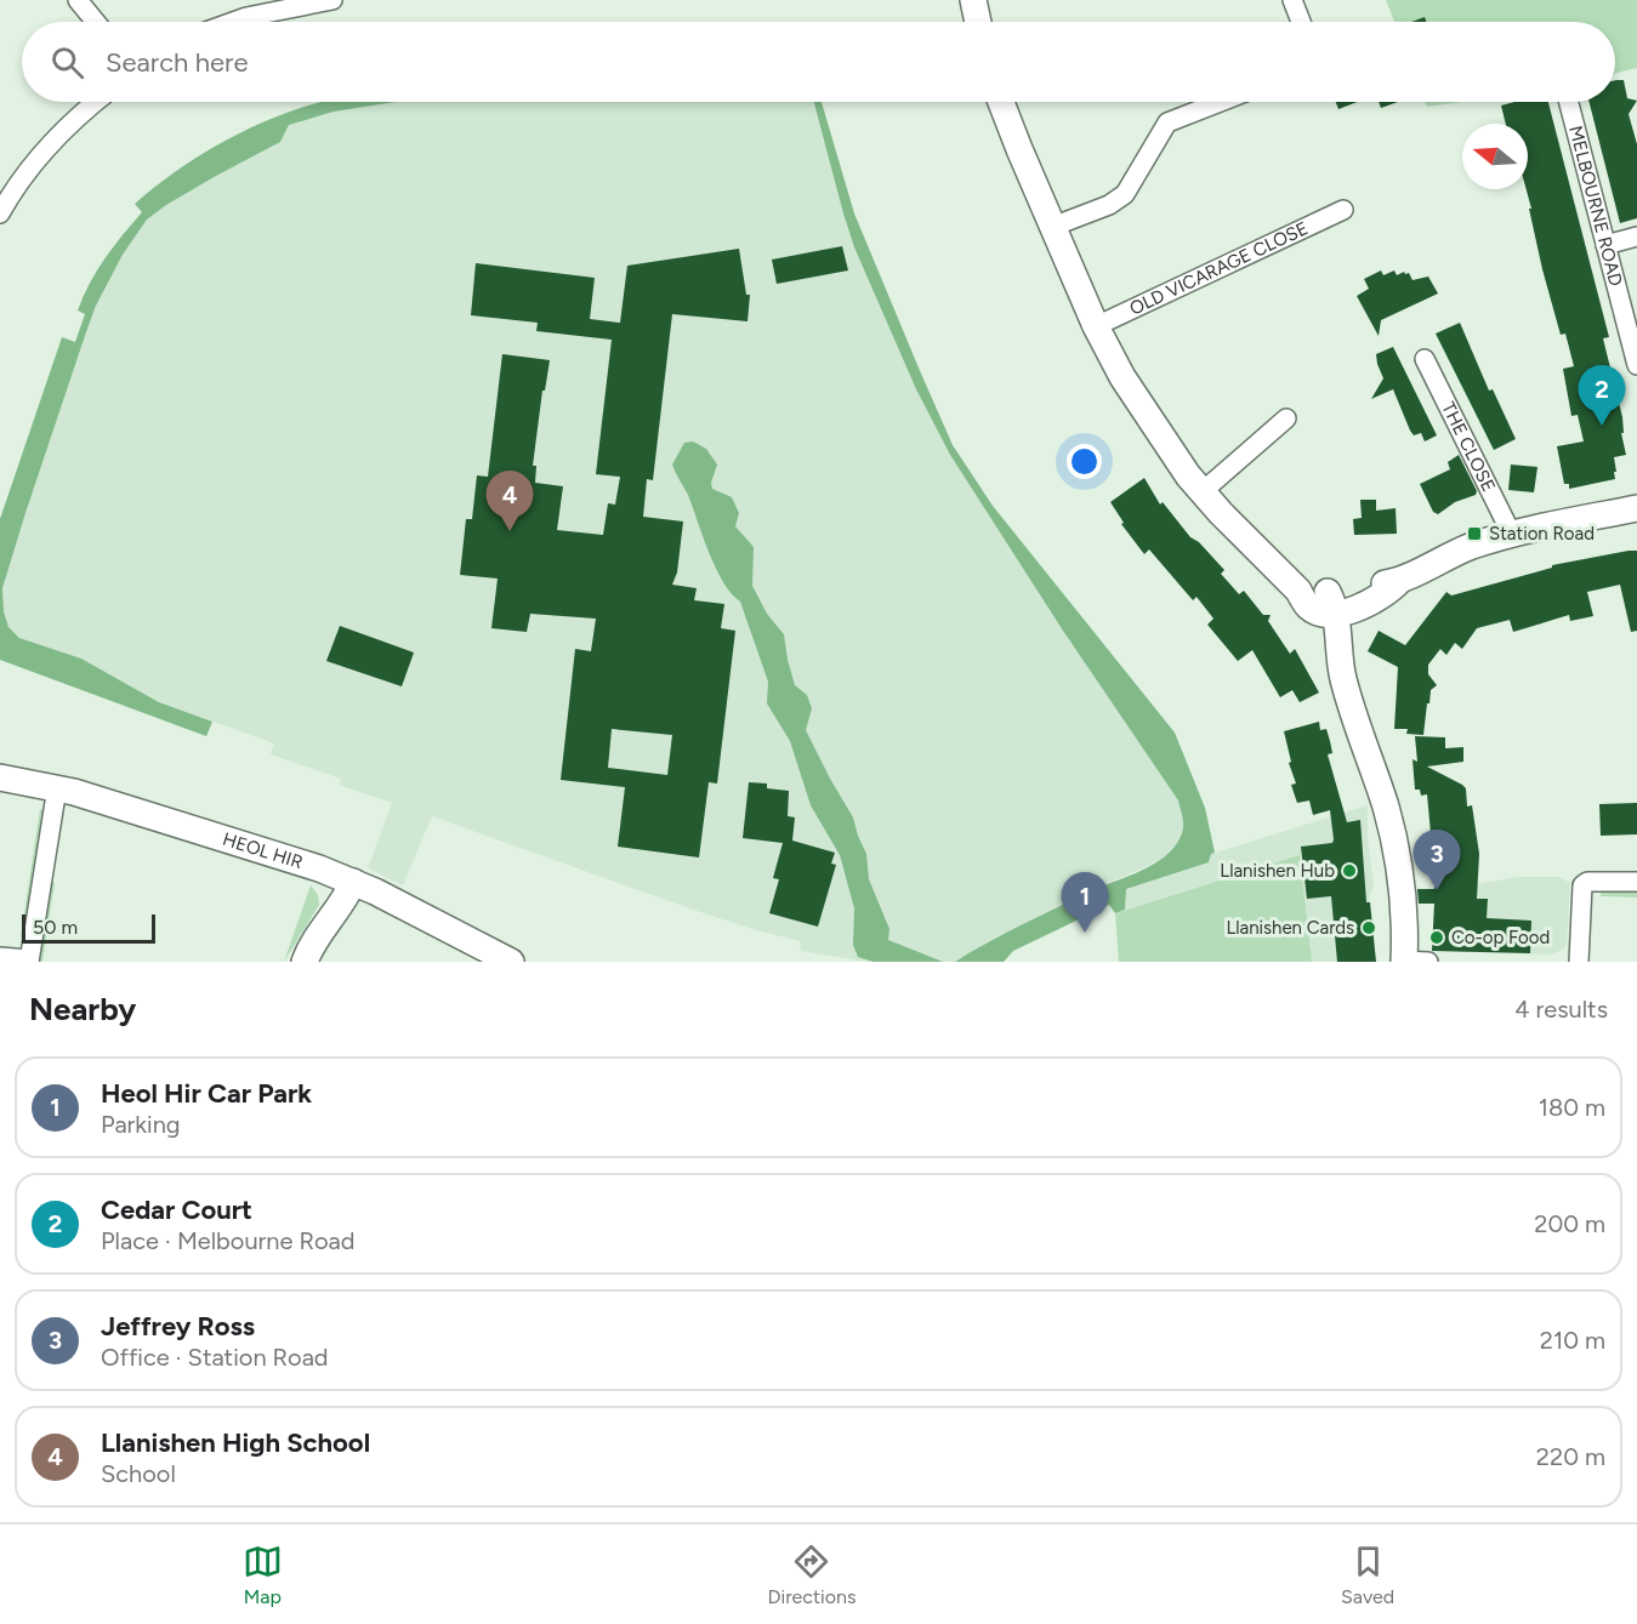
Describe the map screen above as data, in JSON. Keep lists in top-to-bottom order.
{
  "streets": {
    "main road": ["HEOL HIR"],
    "street": ["MELBOURNE ROAD", "OLD VICARAGE CLOSE", "THE CLOSE"]
  },
  "places": {
    "transit": ["Station Road"],
    "other": ["Llanishen Hub", "Llanishen Cards", "Co-op Food"]
  },
  "scale_bar": "50 m",
  "north": "left",
  "page": {
    "search": "Search here",
    "pins": [
      "2",
      "4",
      "3",
      "1"
    ],
    "scale": "50 m",
    "heading": ["Nearby", "4 results"],
    "list": [
      {
        "mark": "1",
        "name": "Heol Hir Car Park",
        "note": "Parking",
        "value": "180 m"
      },
      {
        "mark": "2",
        "name": "Cedar Court",
        "note": "Place · Melbourne Road",
        "value": "200 m"
      },
      {
        "mark": "3",
        "name": "Jeffrey Ross",
        "note": "Office · Station Road",
        "value": "210 m"
      },
      {
        "mark": "4",
        "name": "Llanishen High School",
        "note": "School",
        "value": "220 m"
      }
    ],
    "nav": ["Map", "Directions", "Saved"]
  }
}
